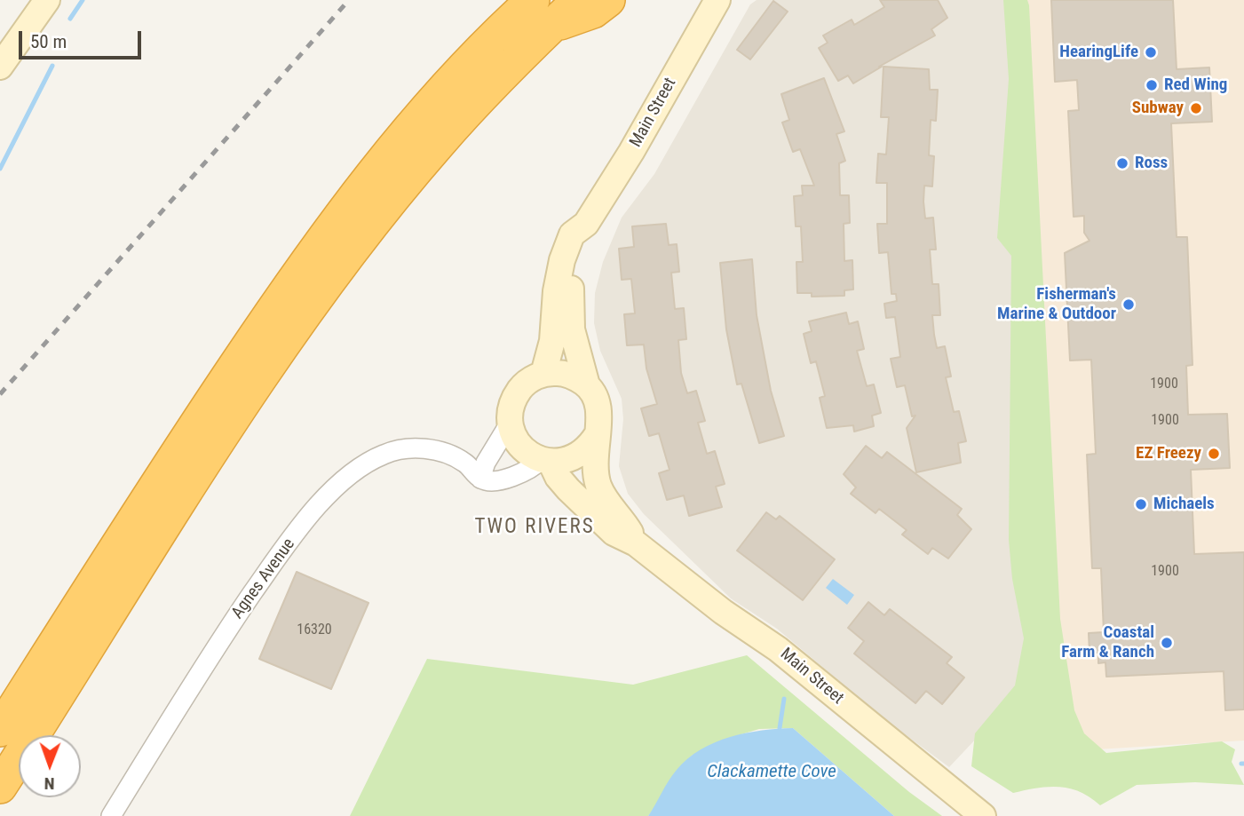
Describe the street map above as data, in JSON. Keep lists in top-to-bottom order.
{
  "streets": {
    "street": ["Main Street", "Agnes Avenue"]
  },
  "districts": ["TWO RIVERS"],
  "water": ["Clackamette Cove"],
  "places": [
    "HearingLife",
    "Red Wing",
    "Subway",
    "Ross",
    "Fisherman's Marine & Outdoor",
    "EZ Freezy",
    "Michaels",
    "Coastal Farm & Ranch"
  ],
  "house_numbers": [
    "1900",
    "1900",
    "1900",
    "16320"
  ],
  "scale_bar": "50 m",
  "north": "bottom"
}
